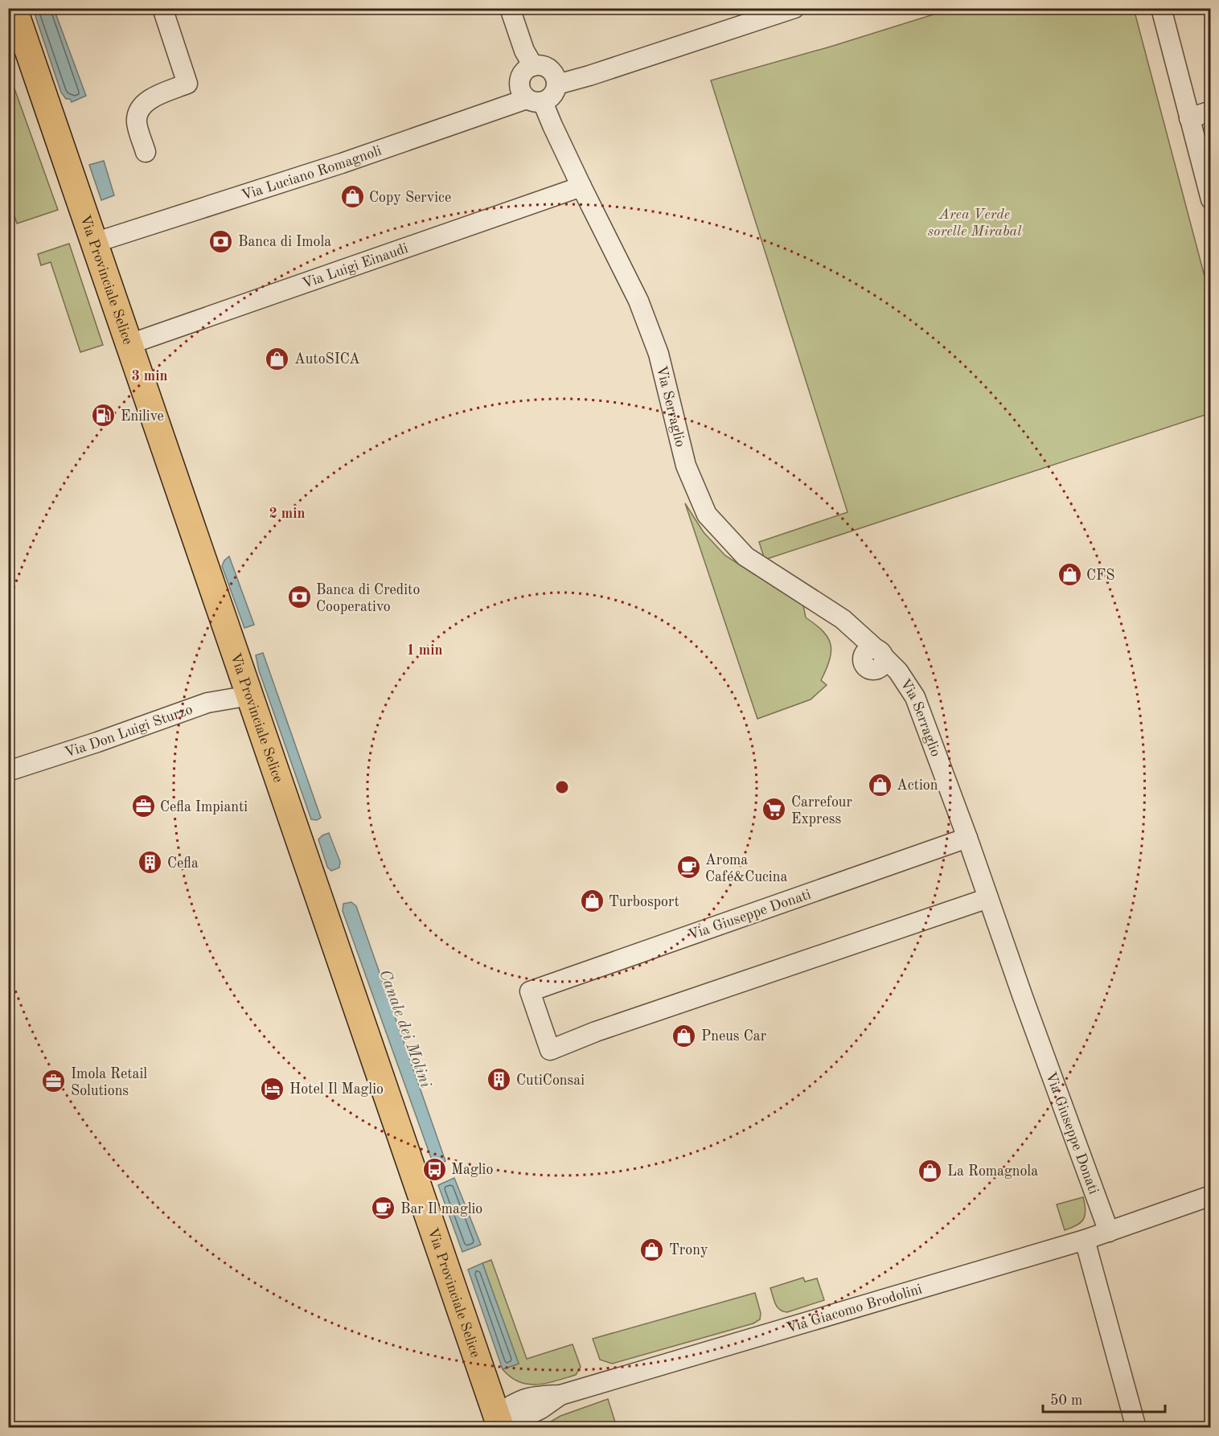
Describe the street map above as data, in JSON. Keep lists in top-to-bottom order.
{
  "streets": {
    "main road": ["Via Provinciale Selice"],
    "street": [
      "Via Luciano Romagnoli",
      "Via Luigi Einaudi",
      "Via Serraglio",
      "Via Don Luigi Sturzo",
      "Via Giuseppe Donati",
      "Via Giacomo Brodolini"
    ]
  },
  "crossings": [
    ["Via Luciano Romagnoli", "Via Provinciale Selice"],
    ["Via Luciano Romagnoli", "Via Serraglio"],
    ["Via Luigi Einaudi", "Via Provinciale Selice"],
    ["Via Luigi Einaudi", "Via Serraglio"],
    ["Via Provinciale Selice", "Via Don Luigi Sturzo"],
    ["Via Provinciale Selice", "Via Giacomo Brodolini"],
    ["Via Serraglio", "Via Giuseppe Donati"],
    ["Via Giuseppe Donati", "Via Giacomo Brodolini"]
  ],
  "water": ["Canale dei Molini"],
  "parks": ["Area Verde sorelle Mirabal"],
  "places": {
    "shop": [
      "Copy Service",
      "AutoSICA",
      "CFS",
      "Action",
      "Turbosport",
      "Pneus Car",
      "La Romagnola",
      "Trony"
    ],
    "bank": ["Banca di Imola", "Banca di Credito Cooperativo"],
    "fuel station": ["Enilive"],
    "office": ["Cefla Impianti", "Imola Retail Solutions"],
    "supermarket": ["Carrefour Express"],
    "building": ["Cefla", "CutiConsai"],
    "cafe": ["Aroma Café&Cucina", "Bar Il maglio"],
    "hotel": ["Hotel Il Maglio"],
    "bus stop": ["Maglio"]
  },
  "scale_bar": "50 m",
  "rings": ["3 min", "2 min", "1 min"]
}
